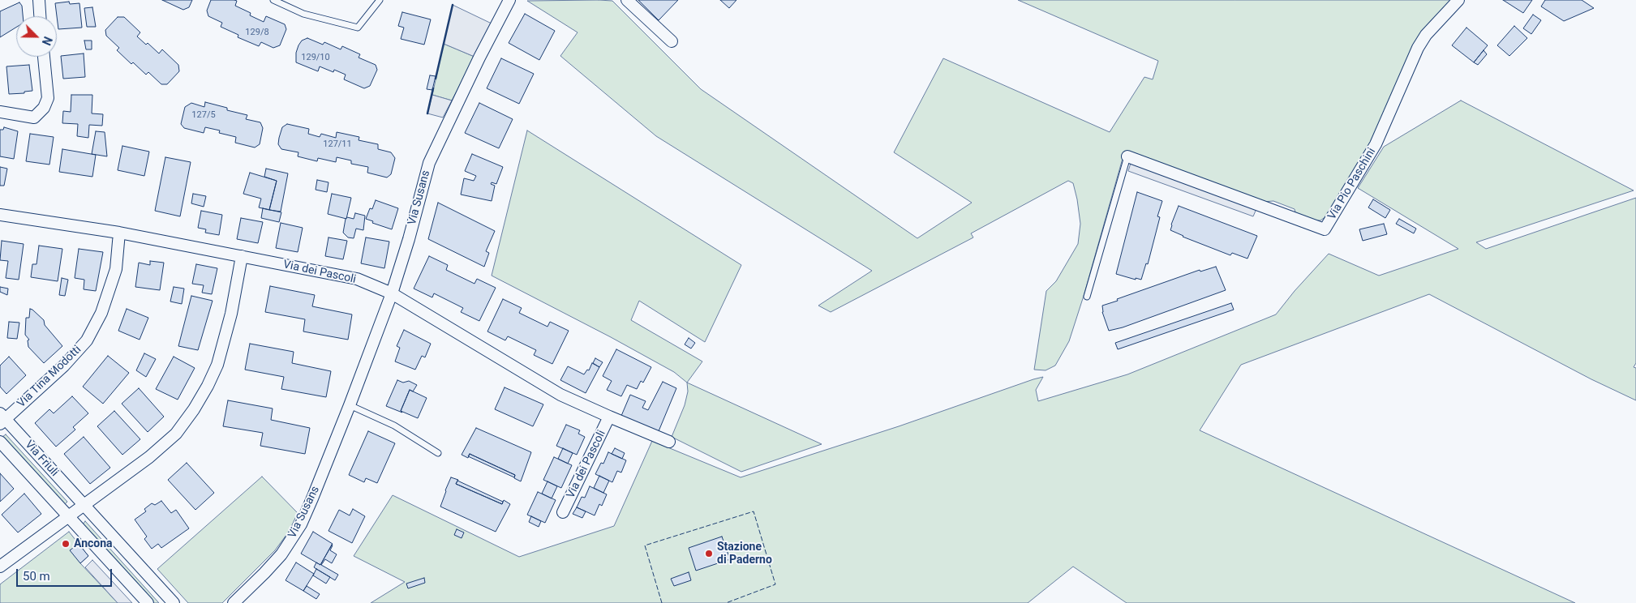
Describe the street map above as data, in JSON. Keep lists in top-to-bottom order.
{
  "streets": {
    "street": [
      "Via Pio Paschini",
      "Via Susans",
      "Via dei Pascoli",
      "Via Tina Modotti",
      "Via Friuli"
    ]
  },
  "crossings": [
    ["Via Susans", "Via dei Pascoli"],
    ["Via dei Pascoli", "Via Tina Modotti"],
    ["Via Tina Modotti", "Via Friuli"]
  ],
  "places": ["Ancona", "Stazione di Paderno"],
  "house_numbers": [
    "129/8",
    "129/10",
    "127/5",
    "127/11"
  ],
  "scale_bar": "50 m",
  "north": "bottom right"
}
